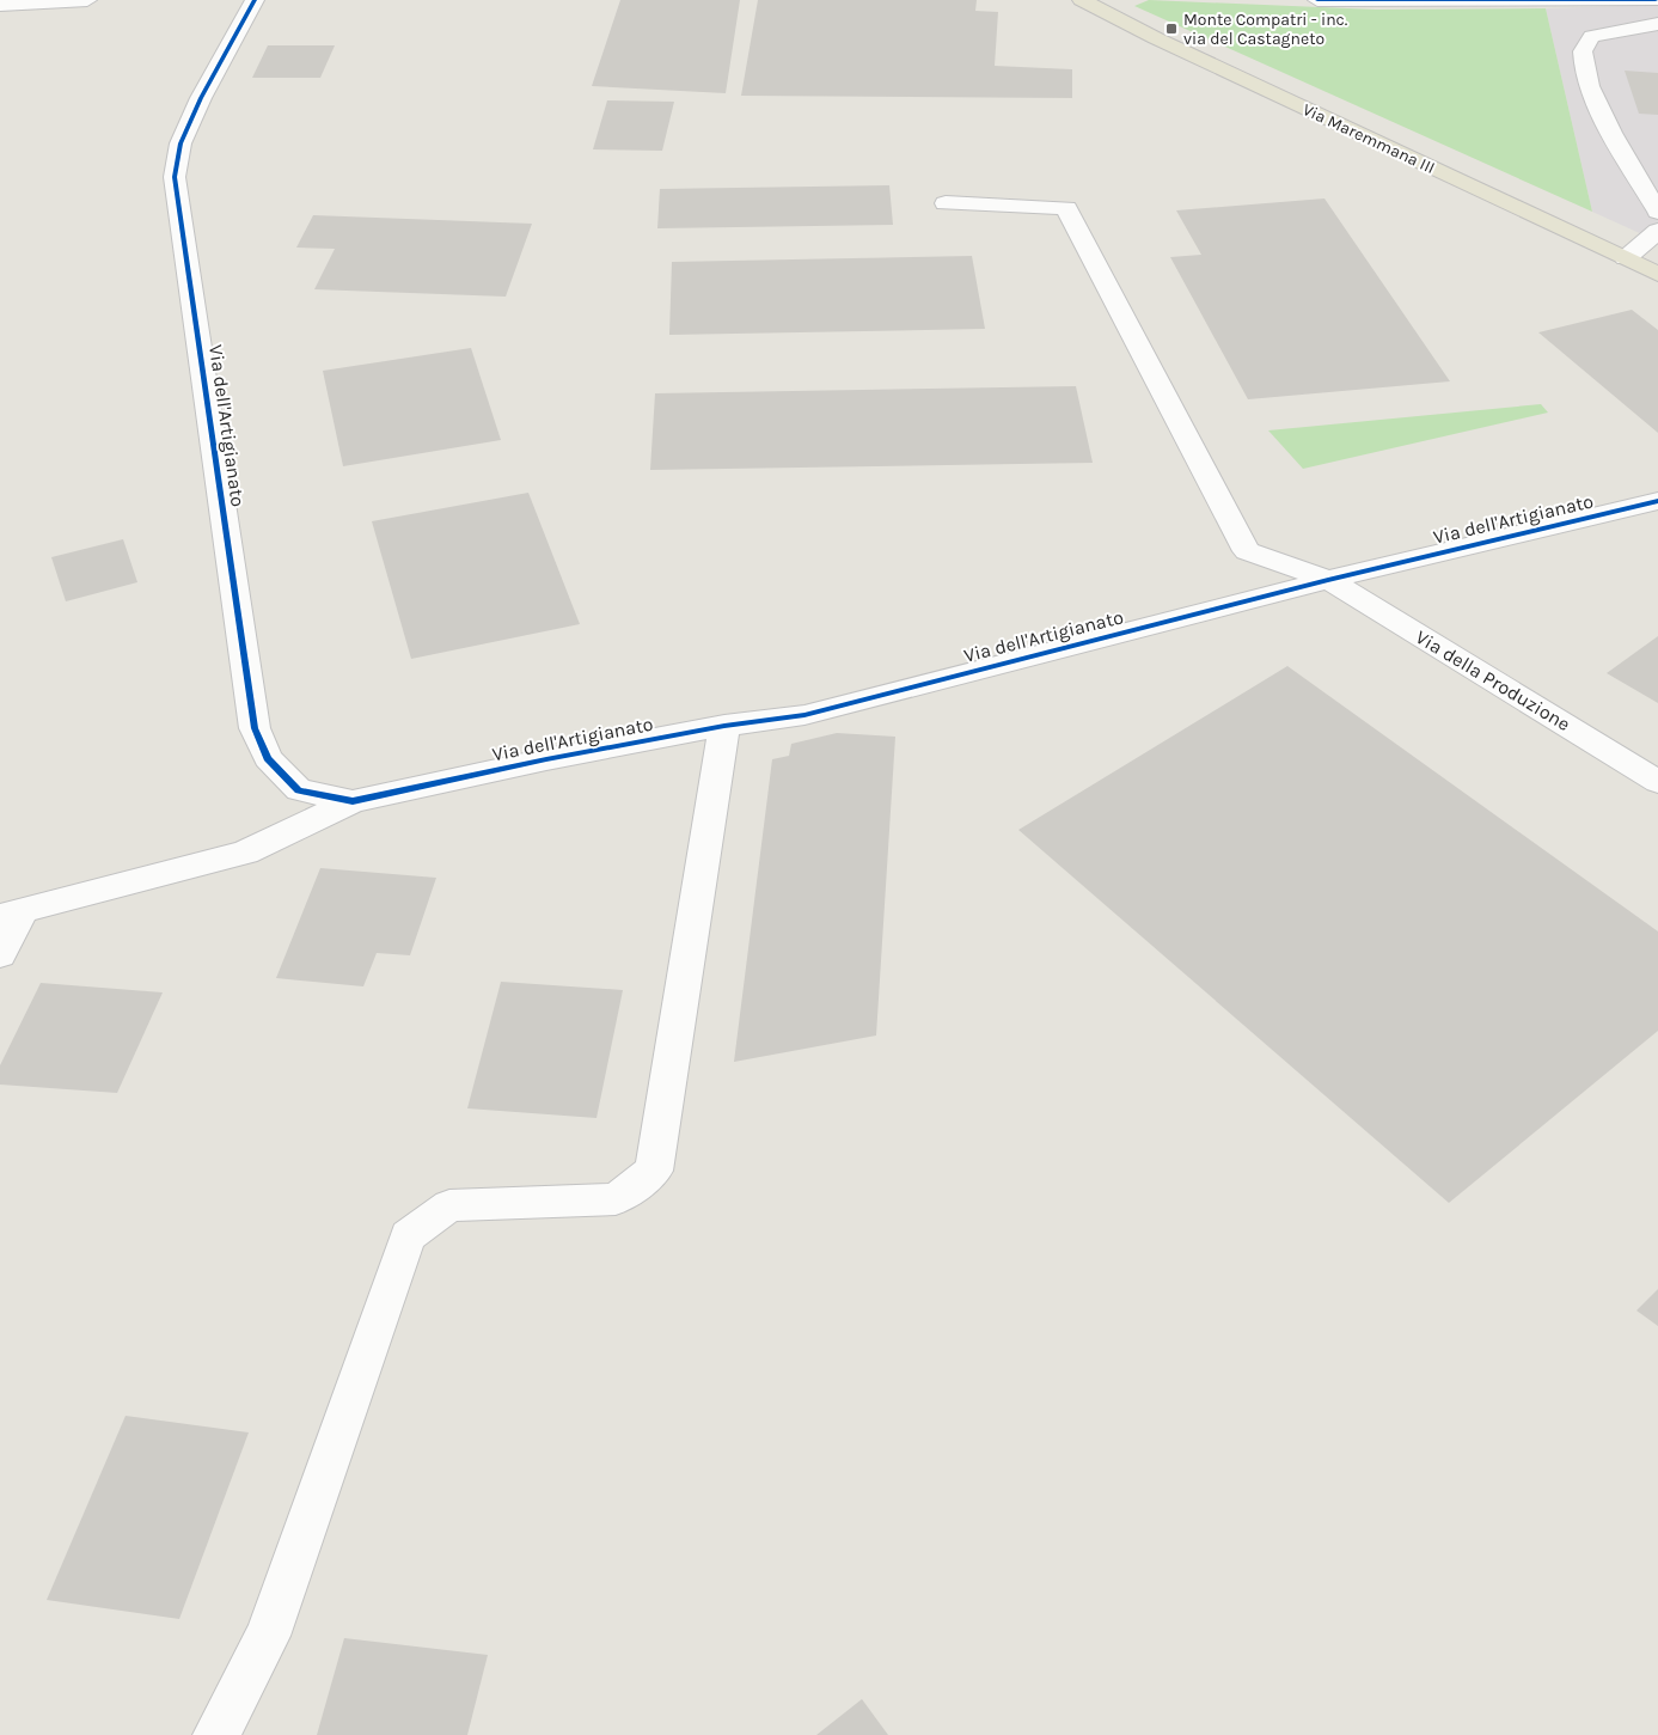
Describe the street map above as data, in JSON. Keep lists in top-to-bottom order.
{
  "streets": {
    "main road": ["Via Maremmana III"],
    "street": ["Via dell'Artigianato", "Via della Produzione"]
  },
  "crossings": [
    ["Via dell'Artigianato", "Via della Produzione"]
  ],
  "places": {
    "transit": ["Monte Compatri - inc. via del Castagneto"]
  }
}
